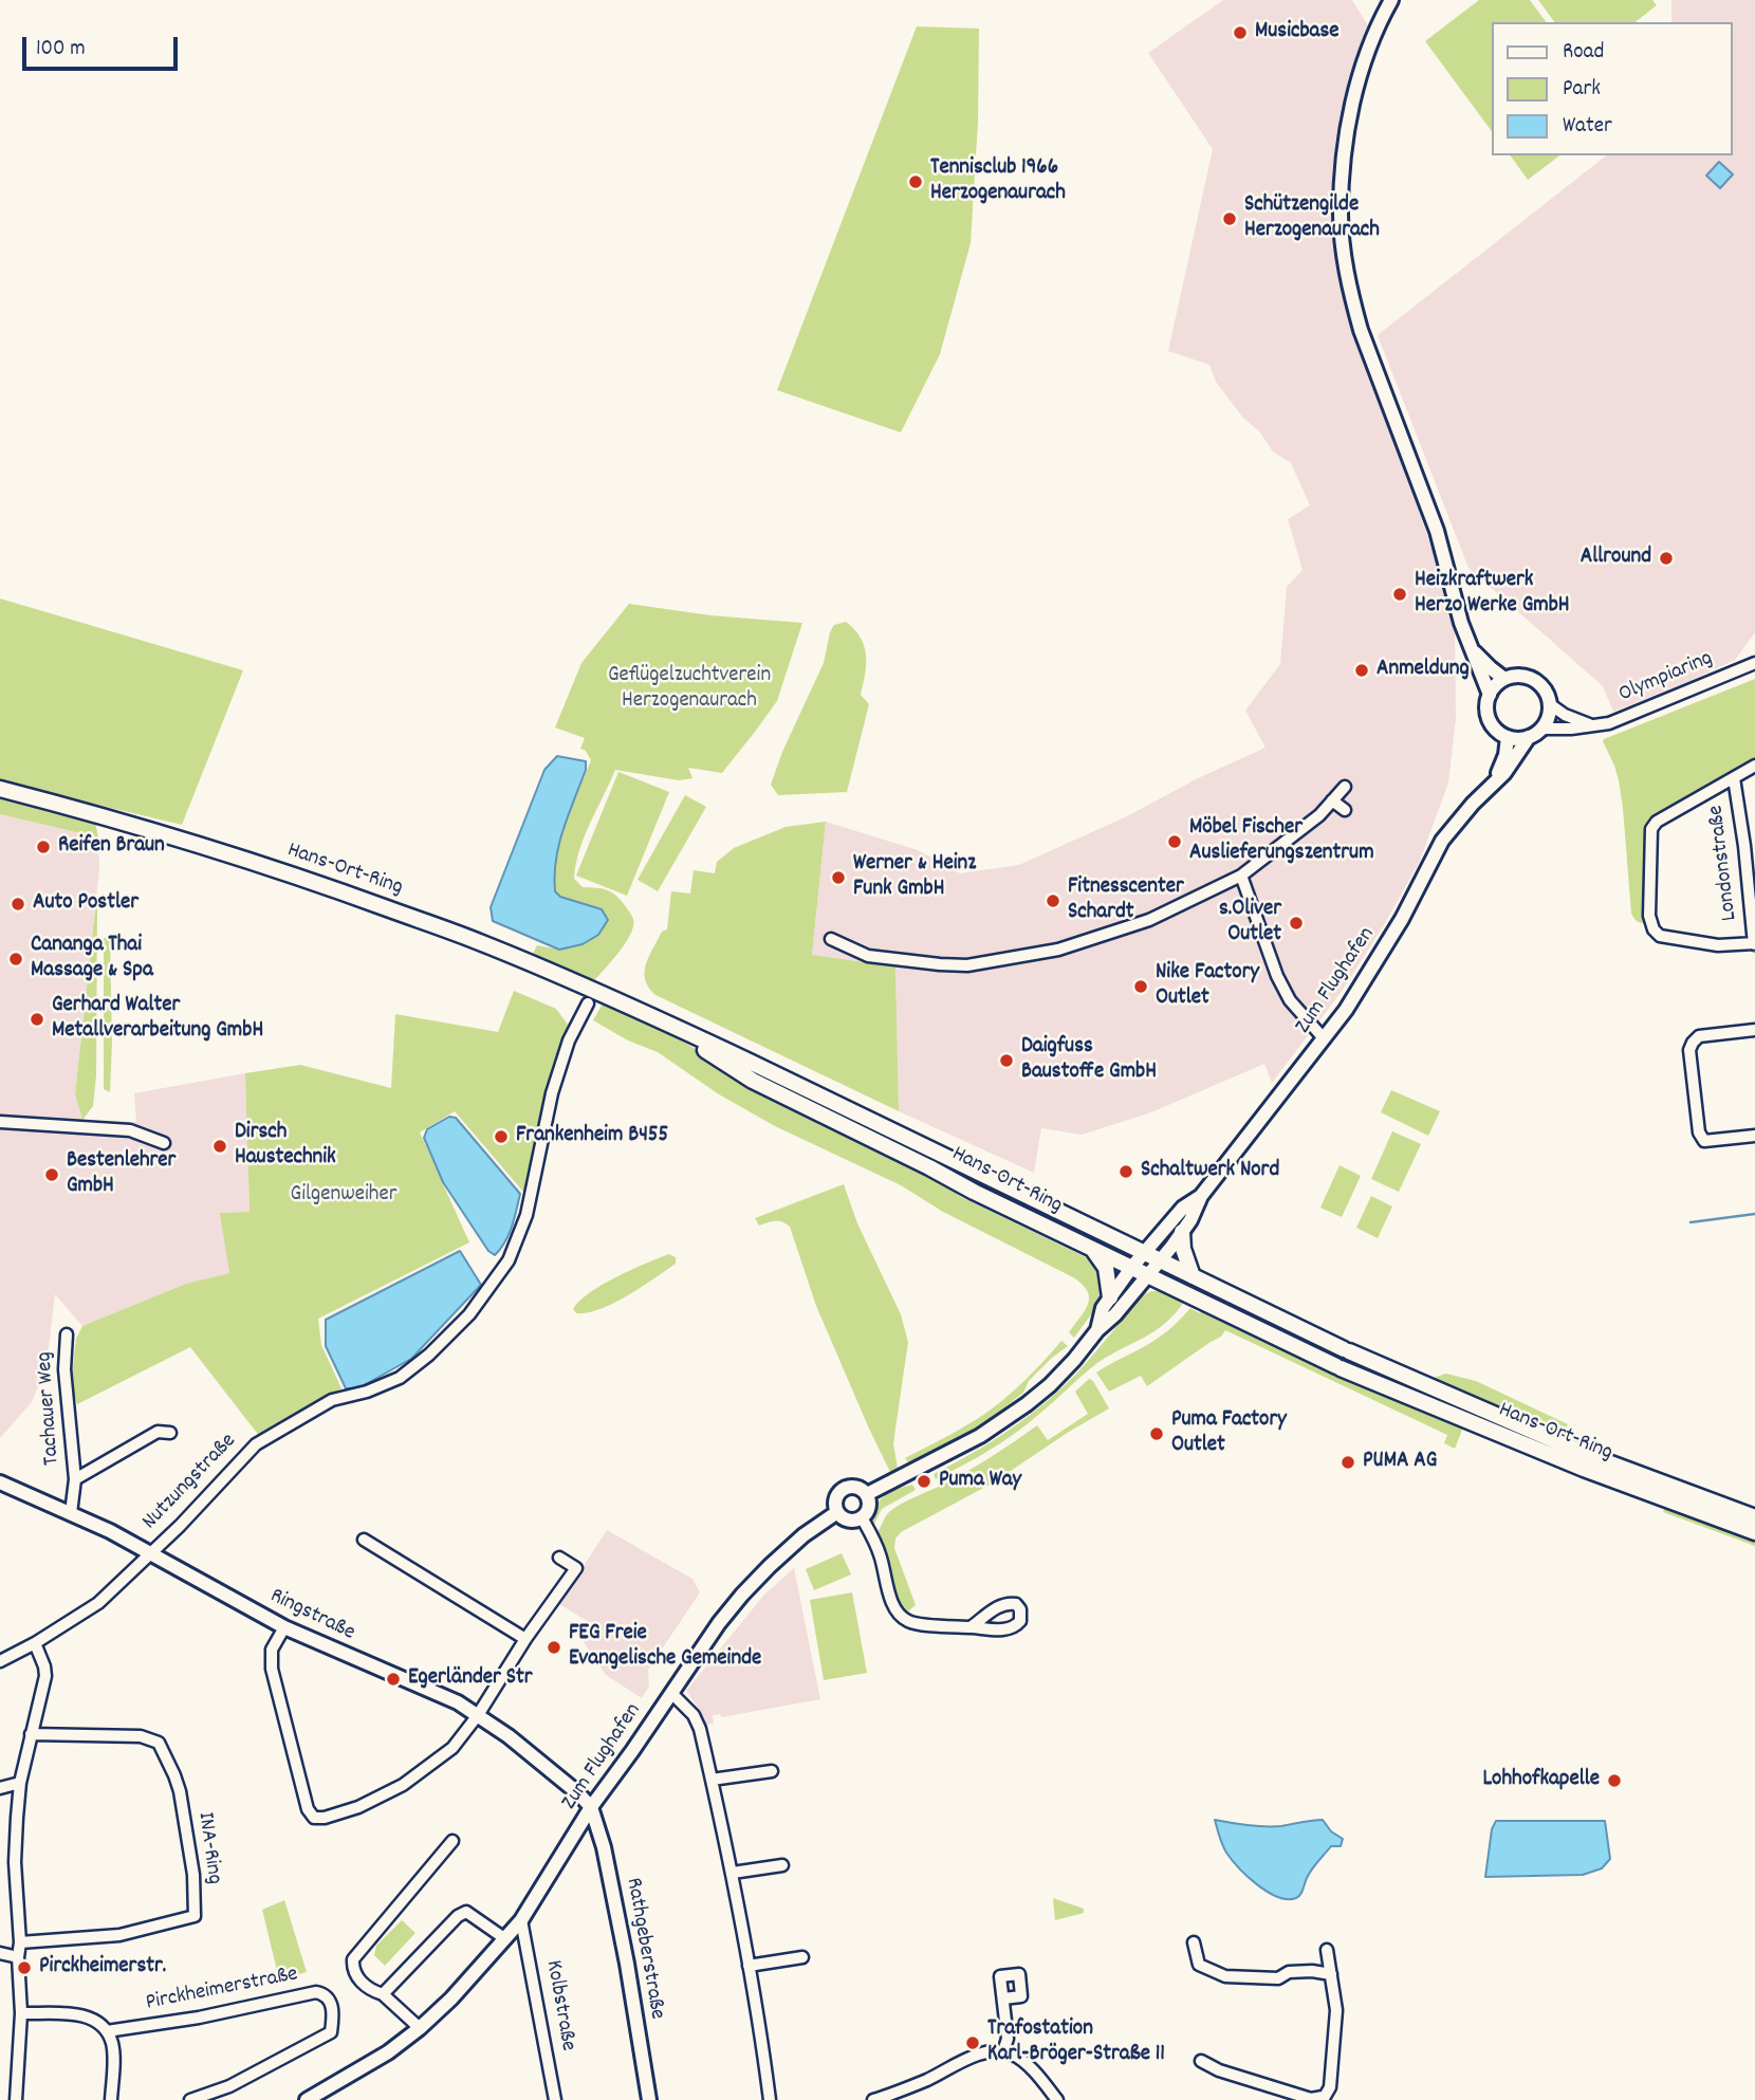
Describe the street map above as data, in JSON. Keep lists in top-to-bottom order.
{
  "streets": {
    "main road": ["Hans-Ort-Ring"],
    "street": [
      "Olympiaring",
      "Londonstraße",
      "Zum Flughafen",
      "Tachauer Weg",
      "Nutzungstraße",
      "Ringstraße",
      "INA-Ring",
      "Rathgeberstraße",
      "Pirckheimerstraße",
      "Kolbstraße"
    ]
  },
  "crossings": [
    ["Olympiaring", "Zum Flughafen"],
    ["Hans-Ort-Ring", "Zum Flughafen"],
    ["Zum Flughafen", "Ringstraße"],
    ["Zum Flughafen", "Rathgeberstraße"],
    ["Zum Flughafen", "Kolbstraße"],
    ["Tachauer Weg", "Ringstraße"],
    ["Nutzungstraße", "Ringstraße"],
    ["Ringstraße", "Rathgeberstraße"]
  ],
  "parks": ["Geflügelzuchtverein Herzogenaurach", "Gilgenweiher"],
  "places": [
    "Musicbase",
    "Tennisclub 1966 Herzogenaurach",
    "Schützengilde Herzogenaurach",
    "Allround",
    "Heizkraftwerk Herzo Werke GmbH",
    "Anmeldung",
    "Möbel Fischer Auslieferungszentrum",
    "Reifen Braun",
    "Werner & Heinz Funk GmbH",
    "Fitnesscenter Schardt",
    "Auto Postler",
    "s.Oliver Outlet",
    "Cananga Thai Massage & Spa",
    "Nike Factory Outlet",
    "Gerhard Walter Metallverarbeitung GmbH",
    "Daigfuss Baustoffe GmbH",
    "Frankenheim B455",
    "Dirsch Haustechnik",
    "Schaltwerk Nord",
    "Bestenlehrer GmbH",
    "Puma Factory Outlet",
    "PUMA AG",
    "Puma Way",
    "FEG Freie Evangelische Gemeinde",
    "Egerländer Str",
    "Lohhofkapelle",
    "Pirckheimerstr.",
    "Trafostation Karl-Bröger-Straße 11"
  ],
  "legend": ["Road", "Park", "Water"],
  "scale_bar": "100 m"
}
